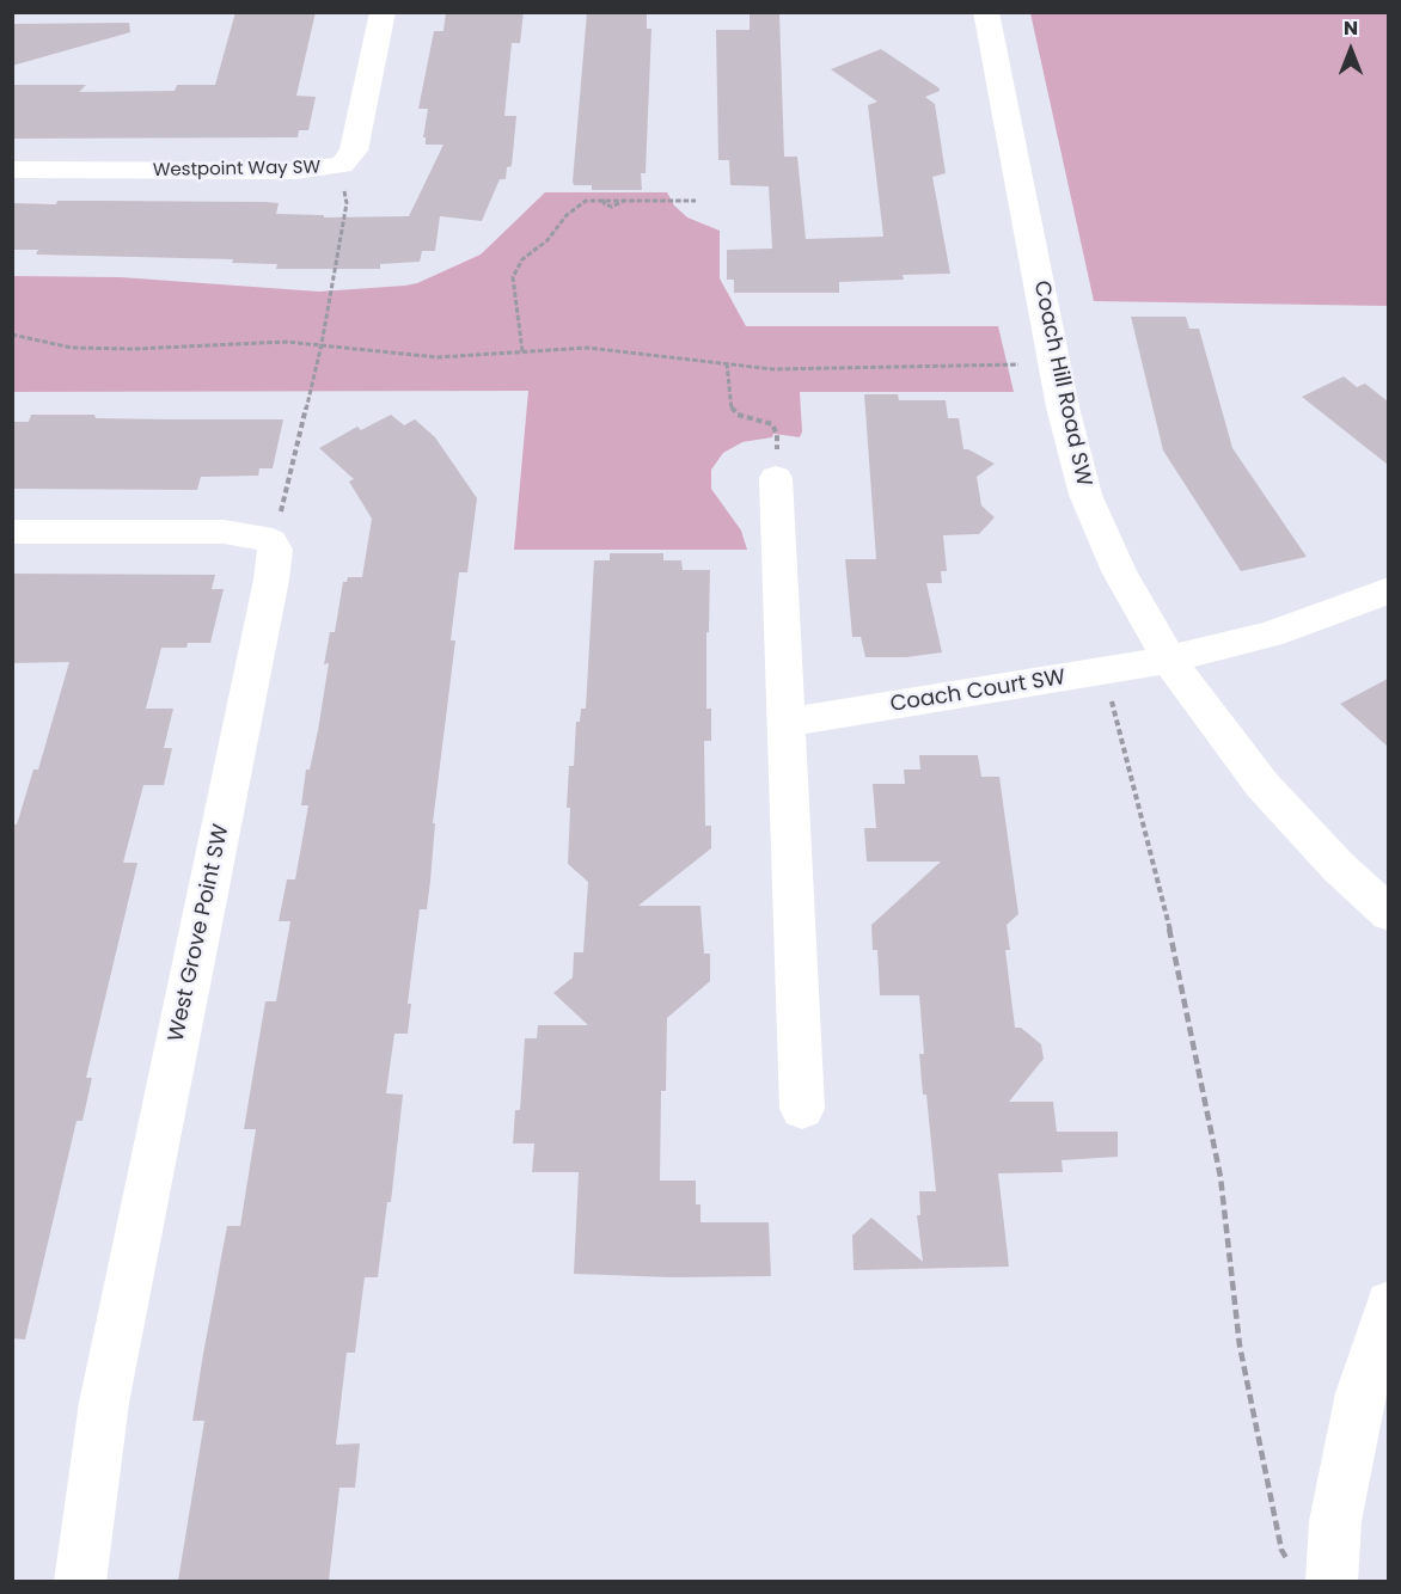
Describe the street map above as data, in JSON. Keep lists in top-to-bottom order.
{
  "streets": {
    "street": [
      "Westpoint Way SW",
      "Coach Hill Road SW",
      "Coach Court SW",
      "West Grove Point SW"
    ]
  },
  "crossings": [
    ["Coach Hill Road SW", "Coach Court SW"]
  ],
  "north": "top"
}
